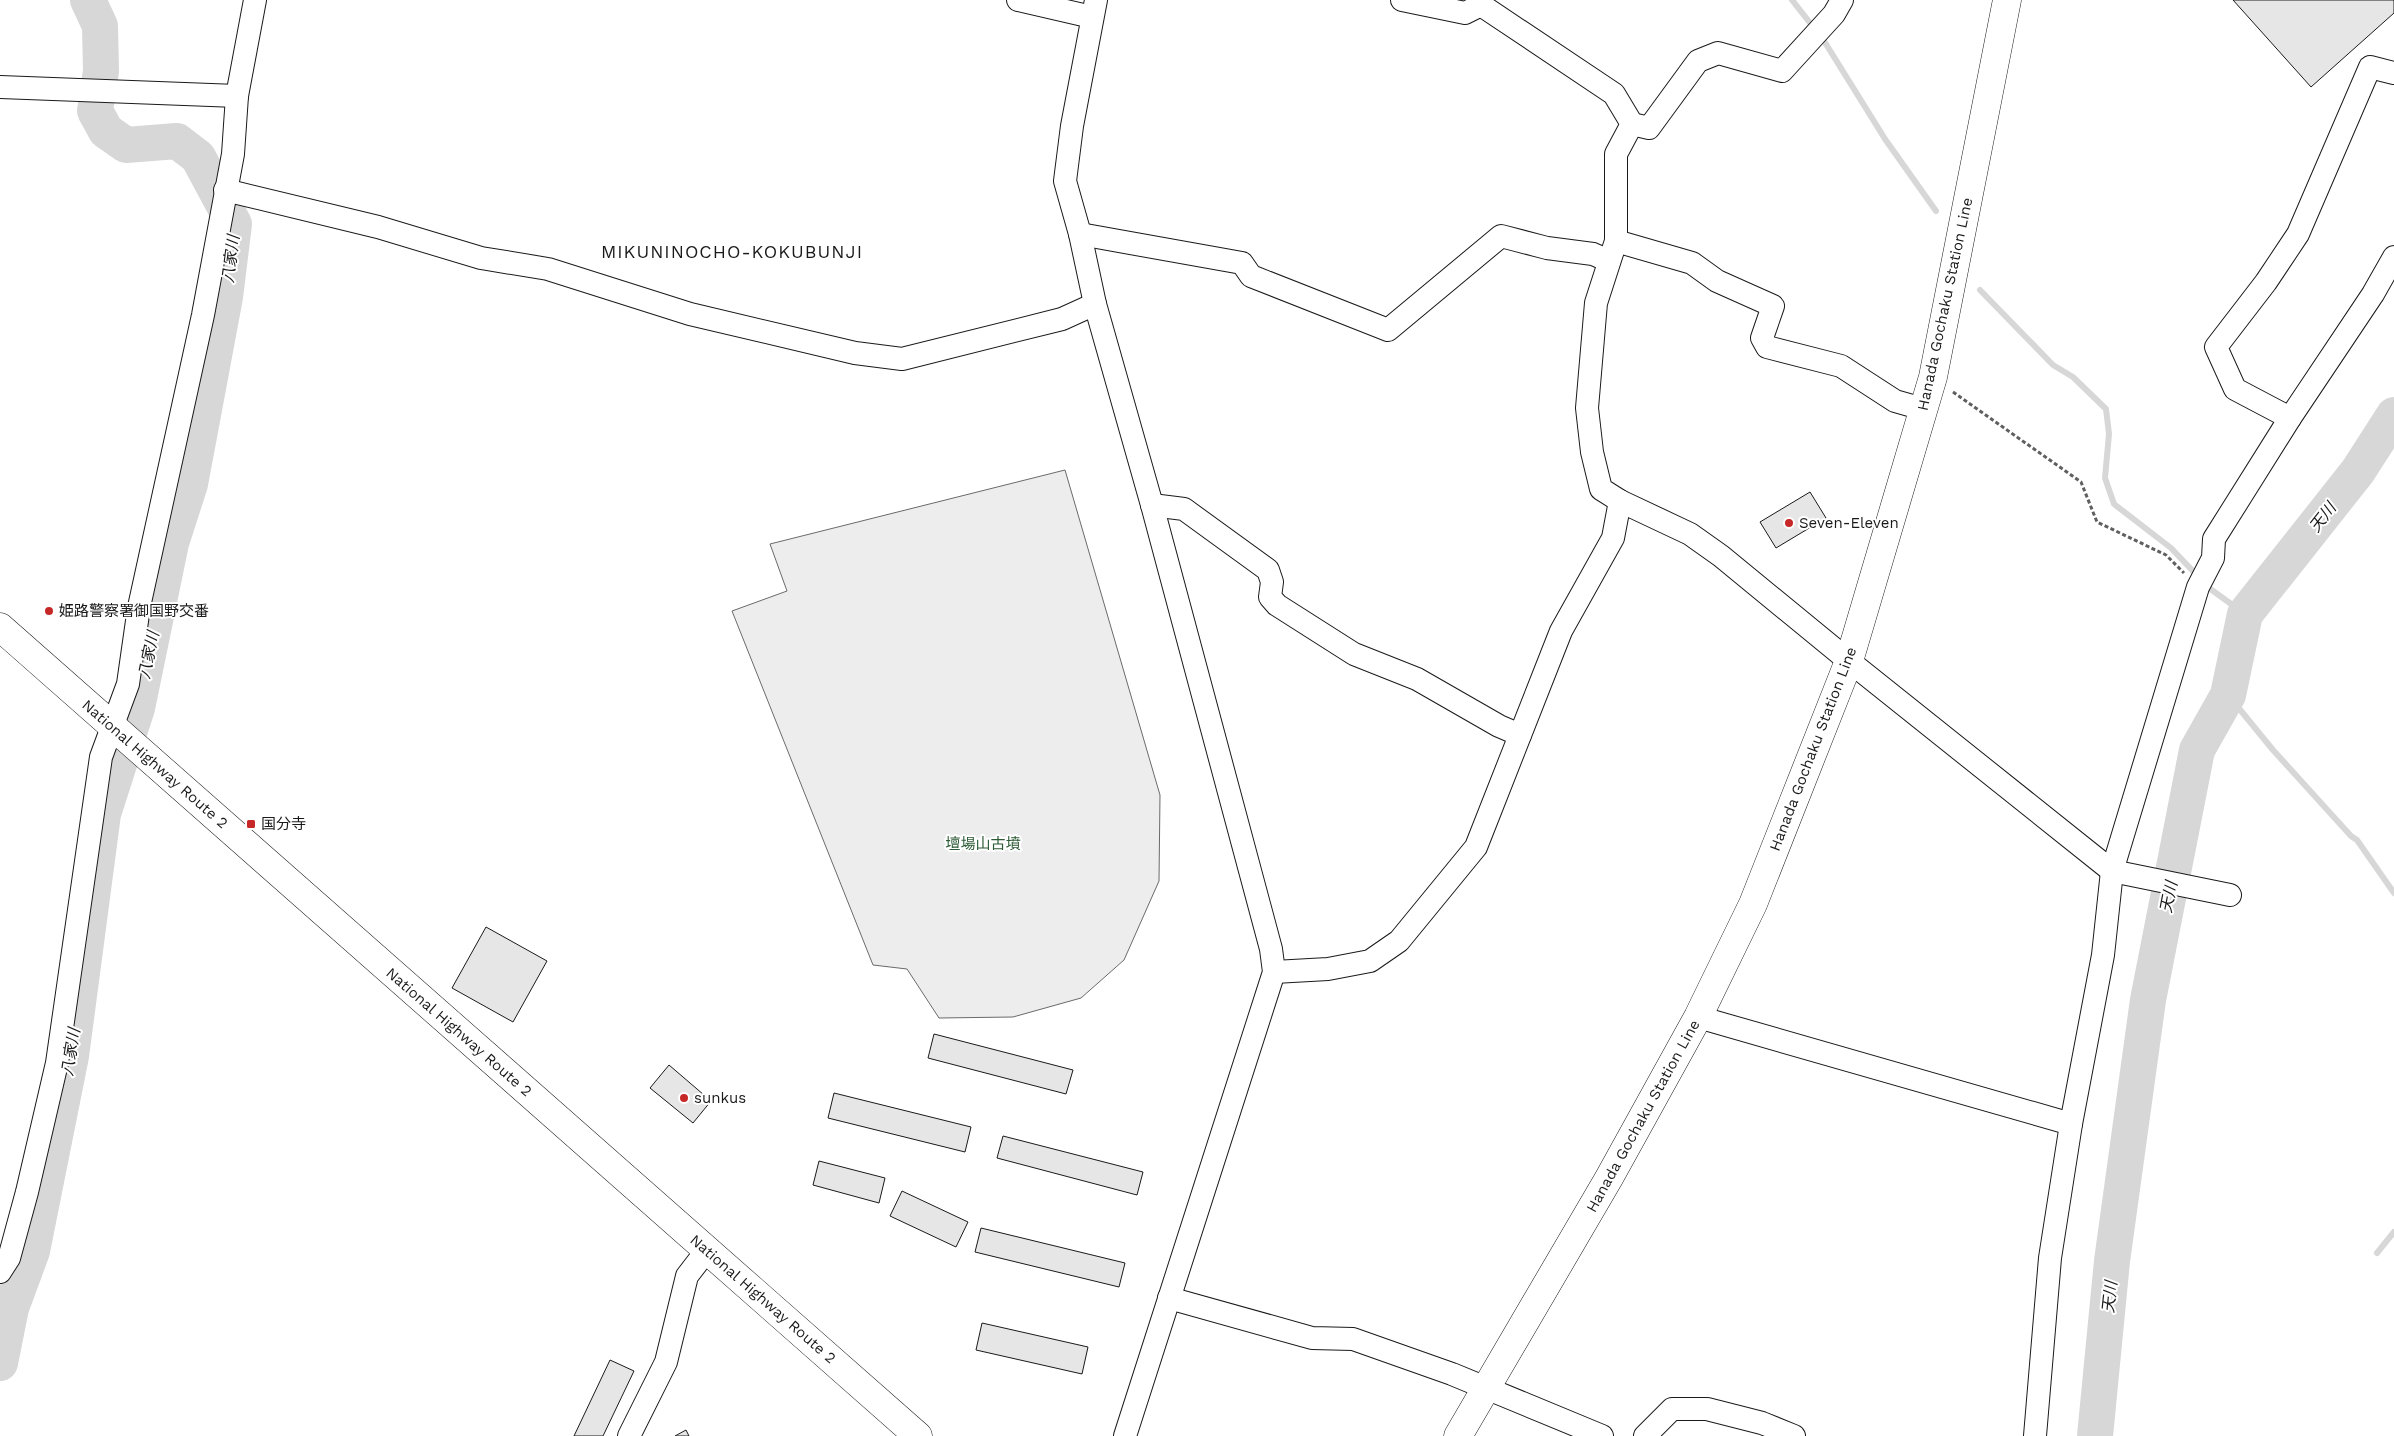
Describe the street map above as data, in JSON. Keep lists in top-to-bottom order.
{
  "streets": {
    "main road": ["Hanada Gochaku Station Line", "National Highway Route 2"]
  },
  "districts": ["MIKUNINOCHO-KOKUBUNJI"],
  "water": ["八家川", "天川"],
  "parks": ["壇場山古墳"],
  "places": {
    "other": ["Seven-Eleven", "姫路警察署御国野交番", "sunkus"],
    "transit": ["国分寺"]
  }
}
